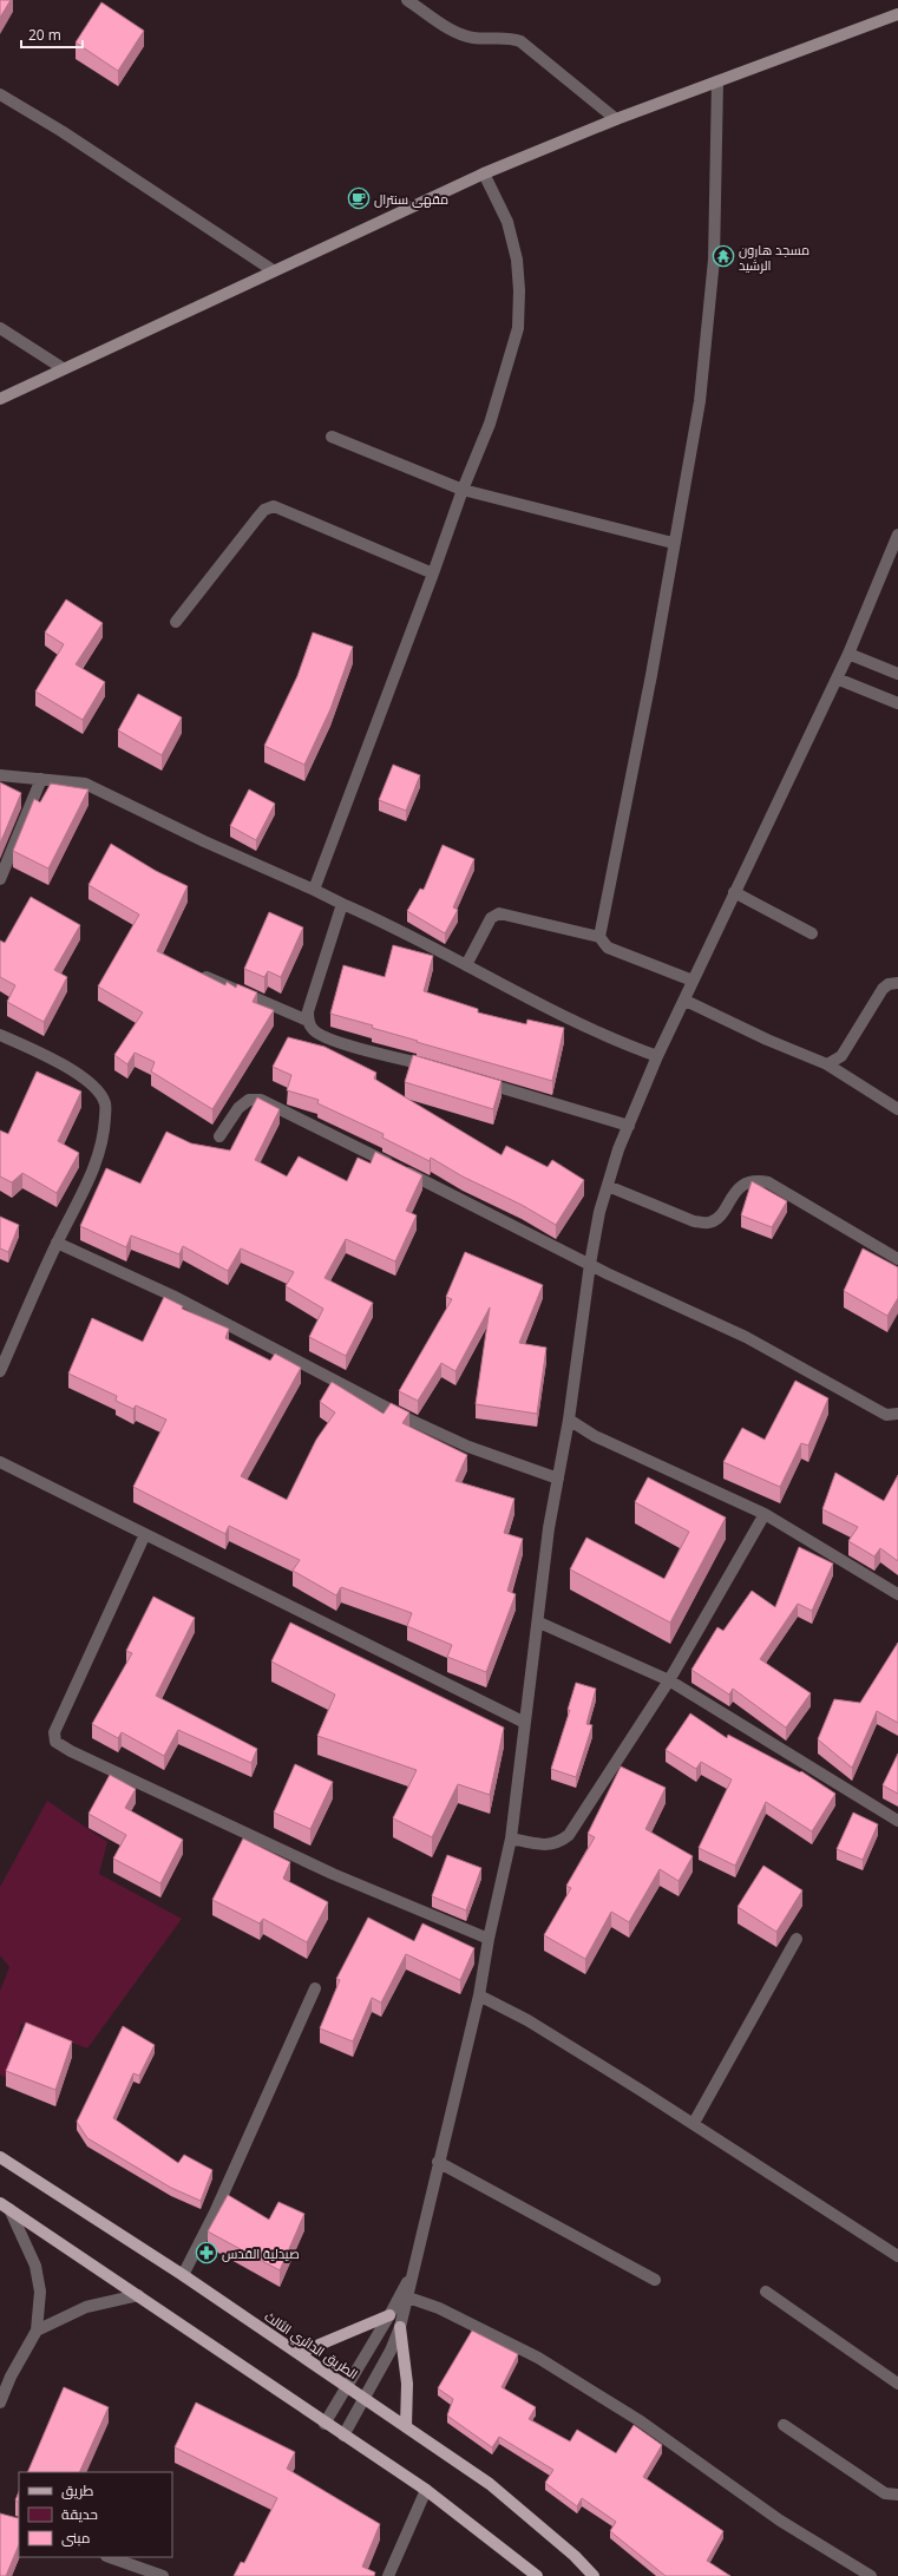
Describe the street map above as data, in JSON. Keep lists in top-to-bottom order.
{
  "streets": {
    "main road": ["الطريق الدائري الثالث"]
  },
  "places": {
    "cafe": ["مقهى سنترال"],
    "temple": ["مسجد هارون الرشيد"],
    "pharmacy": ["صيدلية القدس"]
  },
  "legend": ["طريق", "حديقة", "مبنى"],
  "scale_bar": "20 m"
}
